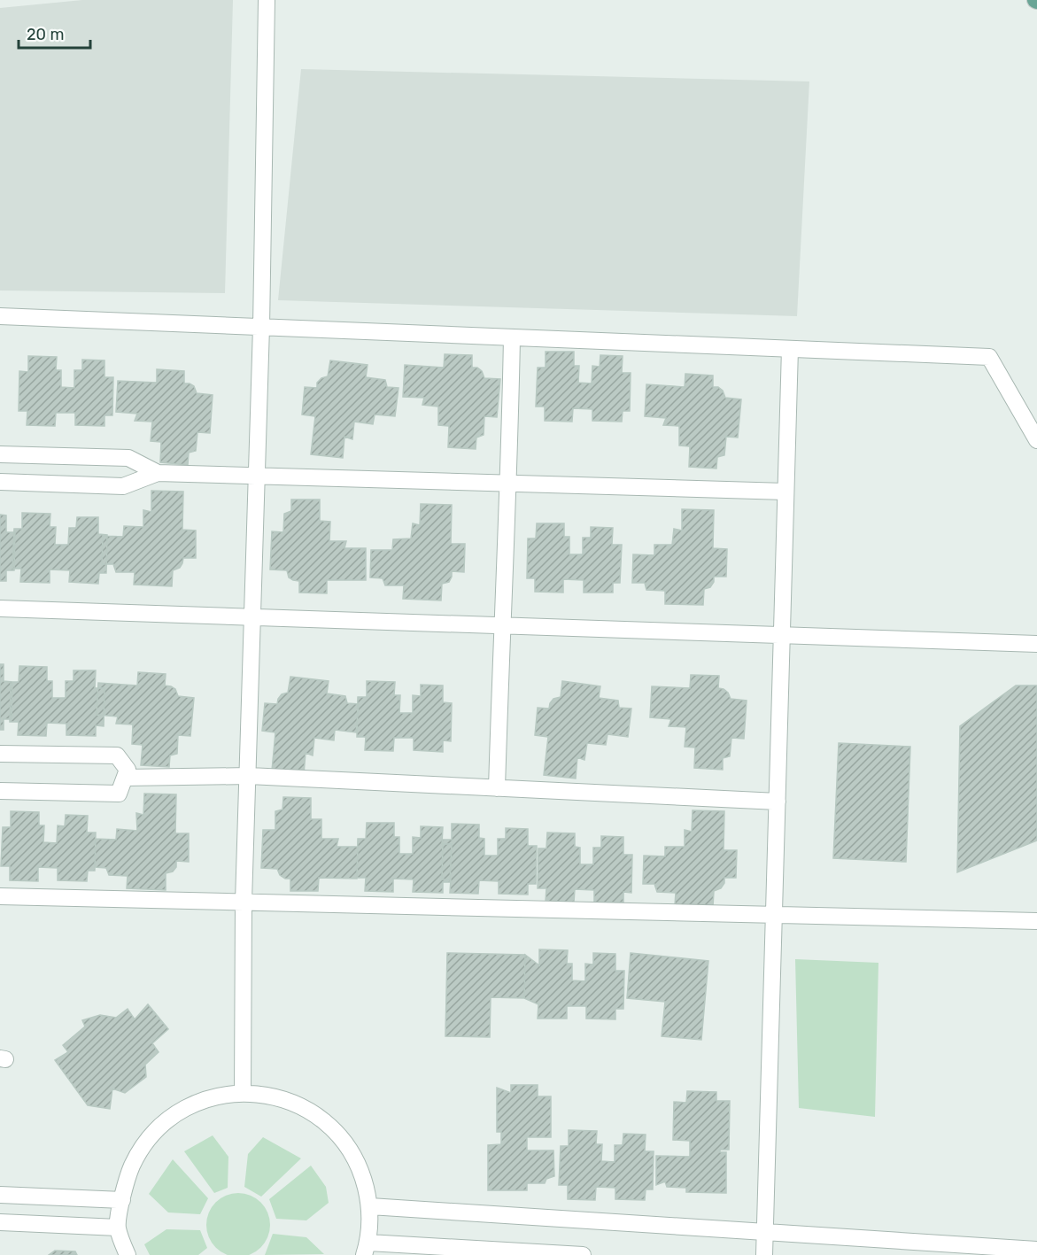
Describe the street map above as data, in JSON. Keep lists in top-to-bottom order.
{
  "scale_bar": "20 m"
}
